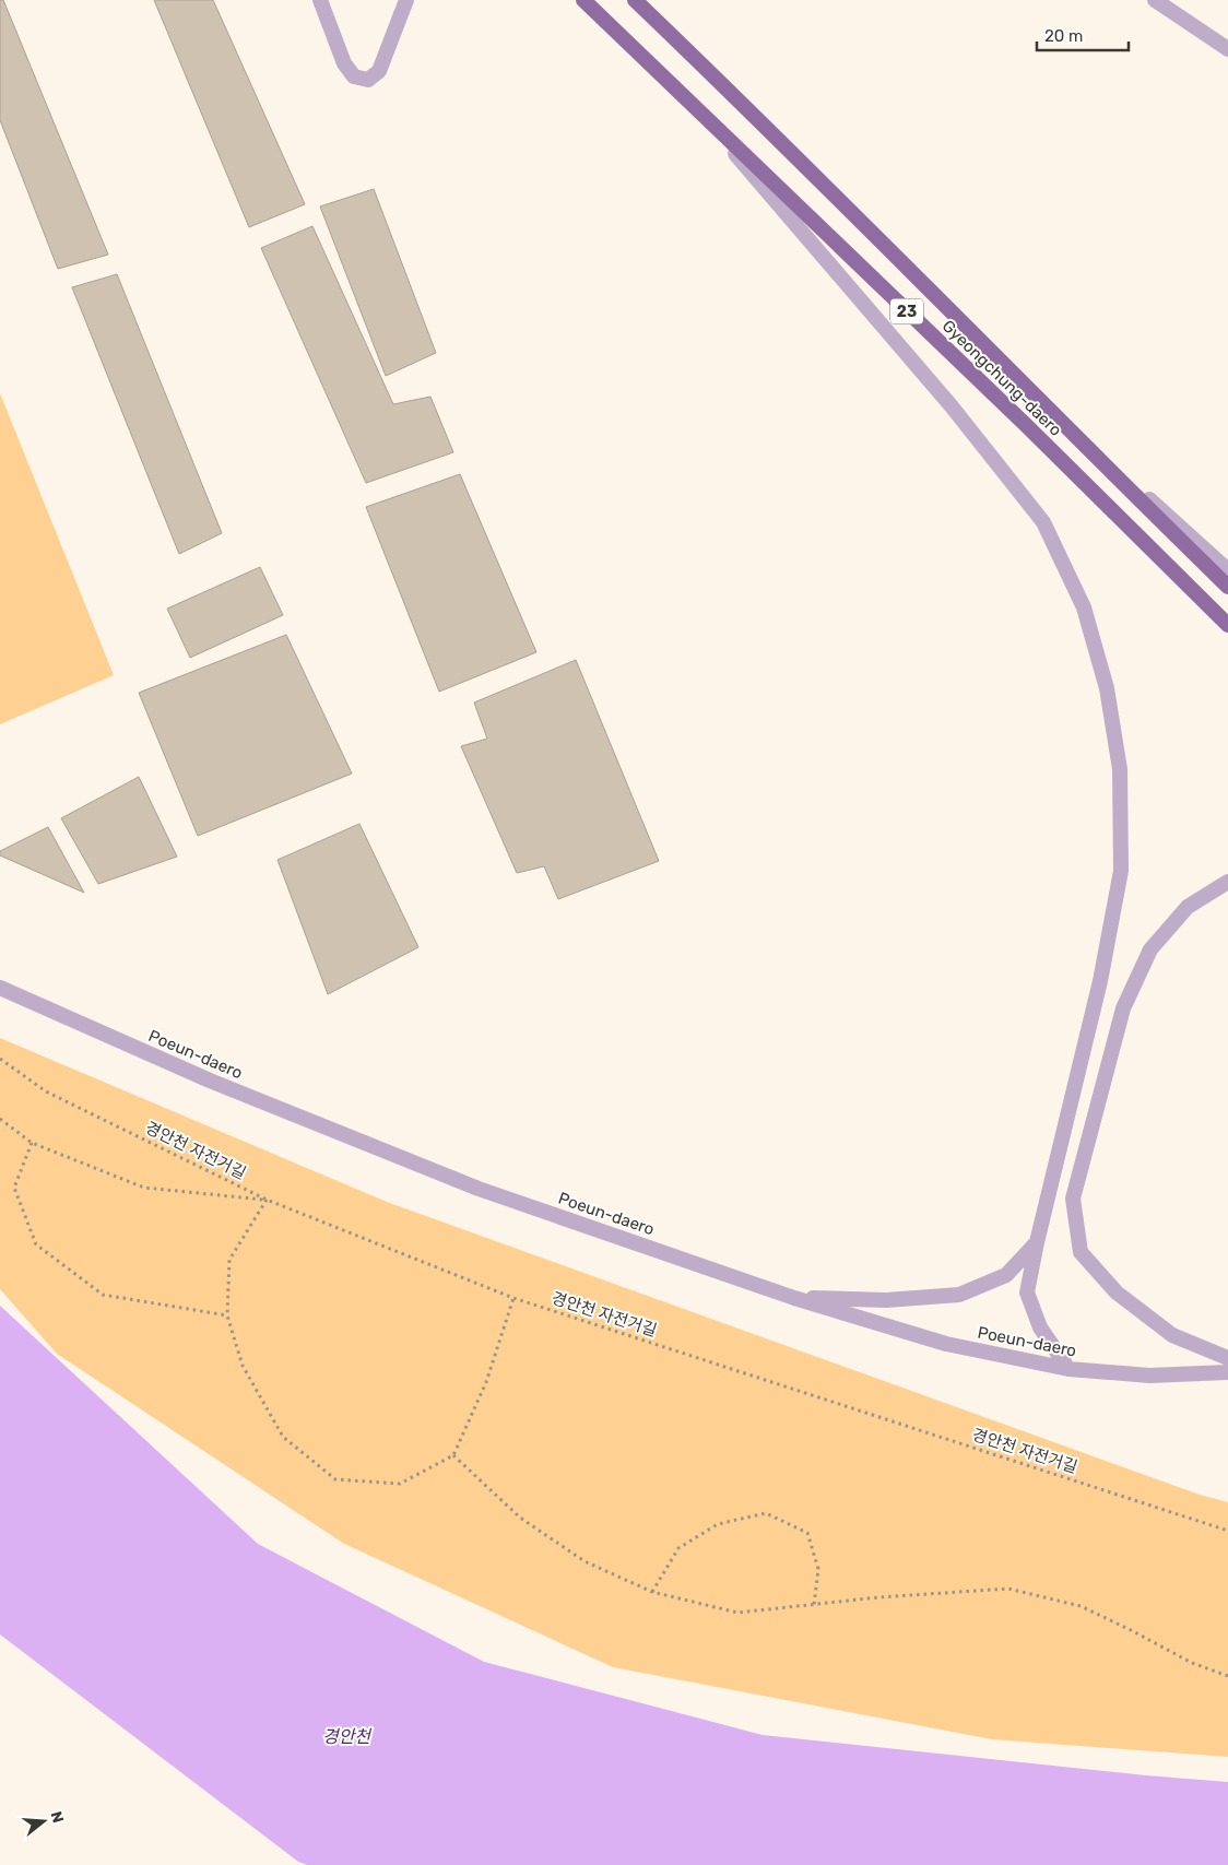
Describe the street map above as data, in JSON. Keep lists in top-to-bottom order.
{
  "streets": {
    "main road": ["23", "Gyeongchung-daero"],
    "street": ["Poeun-daero"],
    "path": ["경안천 자전거길"]
  },
  "water": ["경안천"],
  "scale_bar": "20 m",
  "north": "right"
}
